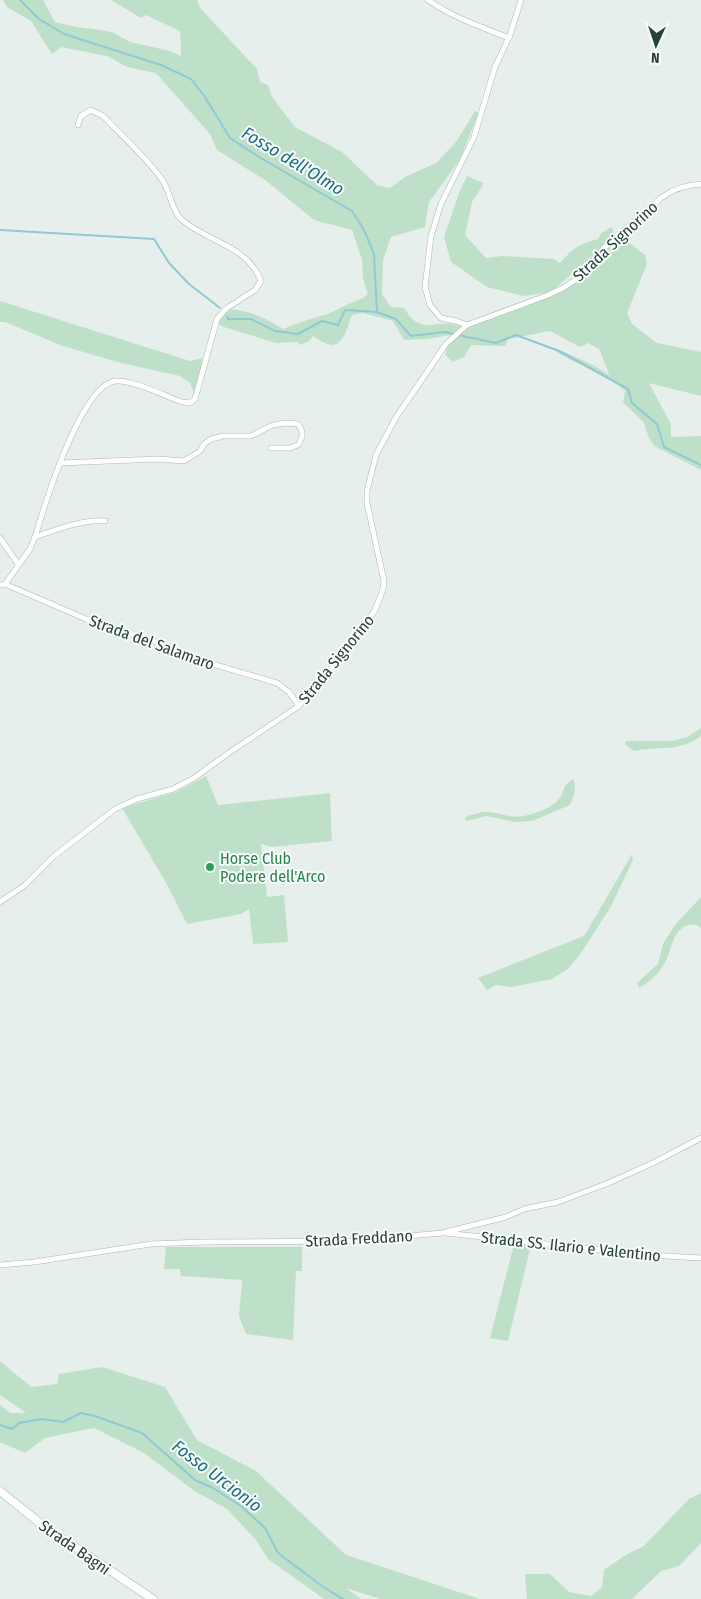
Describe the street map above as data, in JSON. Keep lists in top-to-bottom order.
{
  "streets": {
    "street": [
      "Strada Signorino",
      "Strada del Salamaro",
      "Strada Freddano",
      "Strada SS. Ilario e Valentino",
      "Strada Bagni"
    ]
  },
  "crossings": [
    ["Strada Signorino", "Strada del Salamaro"],
    ["Strada Freddano", "Strada SS. Ilario e Valentino"]
  ],
  "water": ["Fosso dell'Olmo", "Fosso Urcionio"],
  "places": ["Horse Club Podere dell'Arco"],
  "north": "bottom"
}
